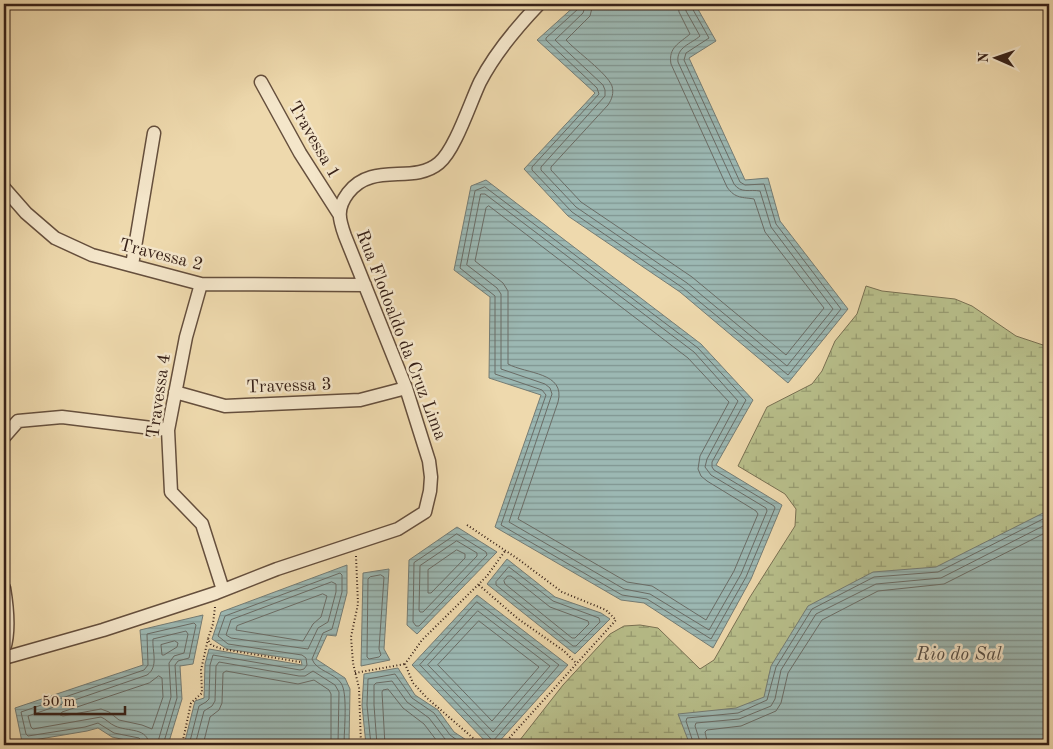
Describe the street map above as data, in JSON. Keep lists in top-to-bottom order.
{
  "streets": {
    "street": [
      "Travessa 1",
      "Travessa 2",
      "Rua Flodoaldo da Cruz Lima",
      "Travessa 3",
      "Travessa 4"
    ]
  },
  "crossings": [
    ["Travessa 1", "Rua Flodoaldo da Cruz Lima"],
    ["Travessa 2", "Rua Flodoaldo da Cruz Lima"],
    ["Travessa 2", "Travessa 4"],
    ["Rua Flodoaldo da Cruz Lima", "Travessa 3"],
    ["Rua Flodoaldo da Cruz Lima", "Travessa 4"],
    ["Travessa 3", "Travessa 4"]
  ],
  "water": ["Rio do Sal"],
  "scale_bar": "50 m",
  "north": "left"
}
